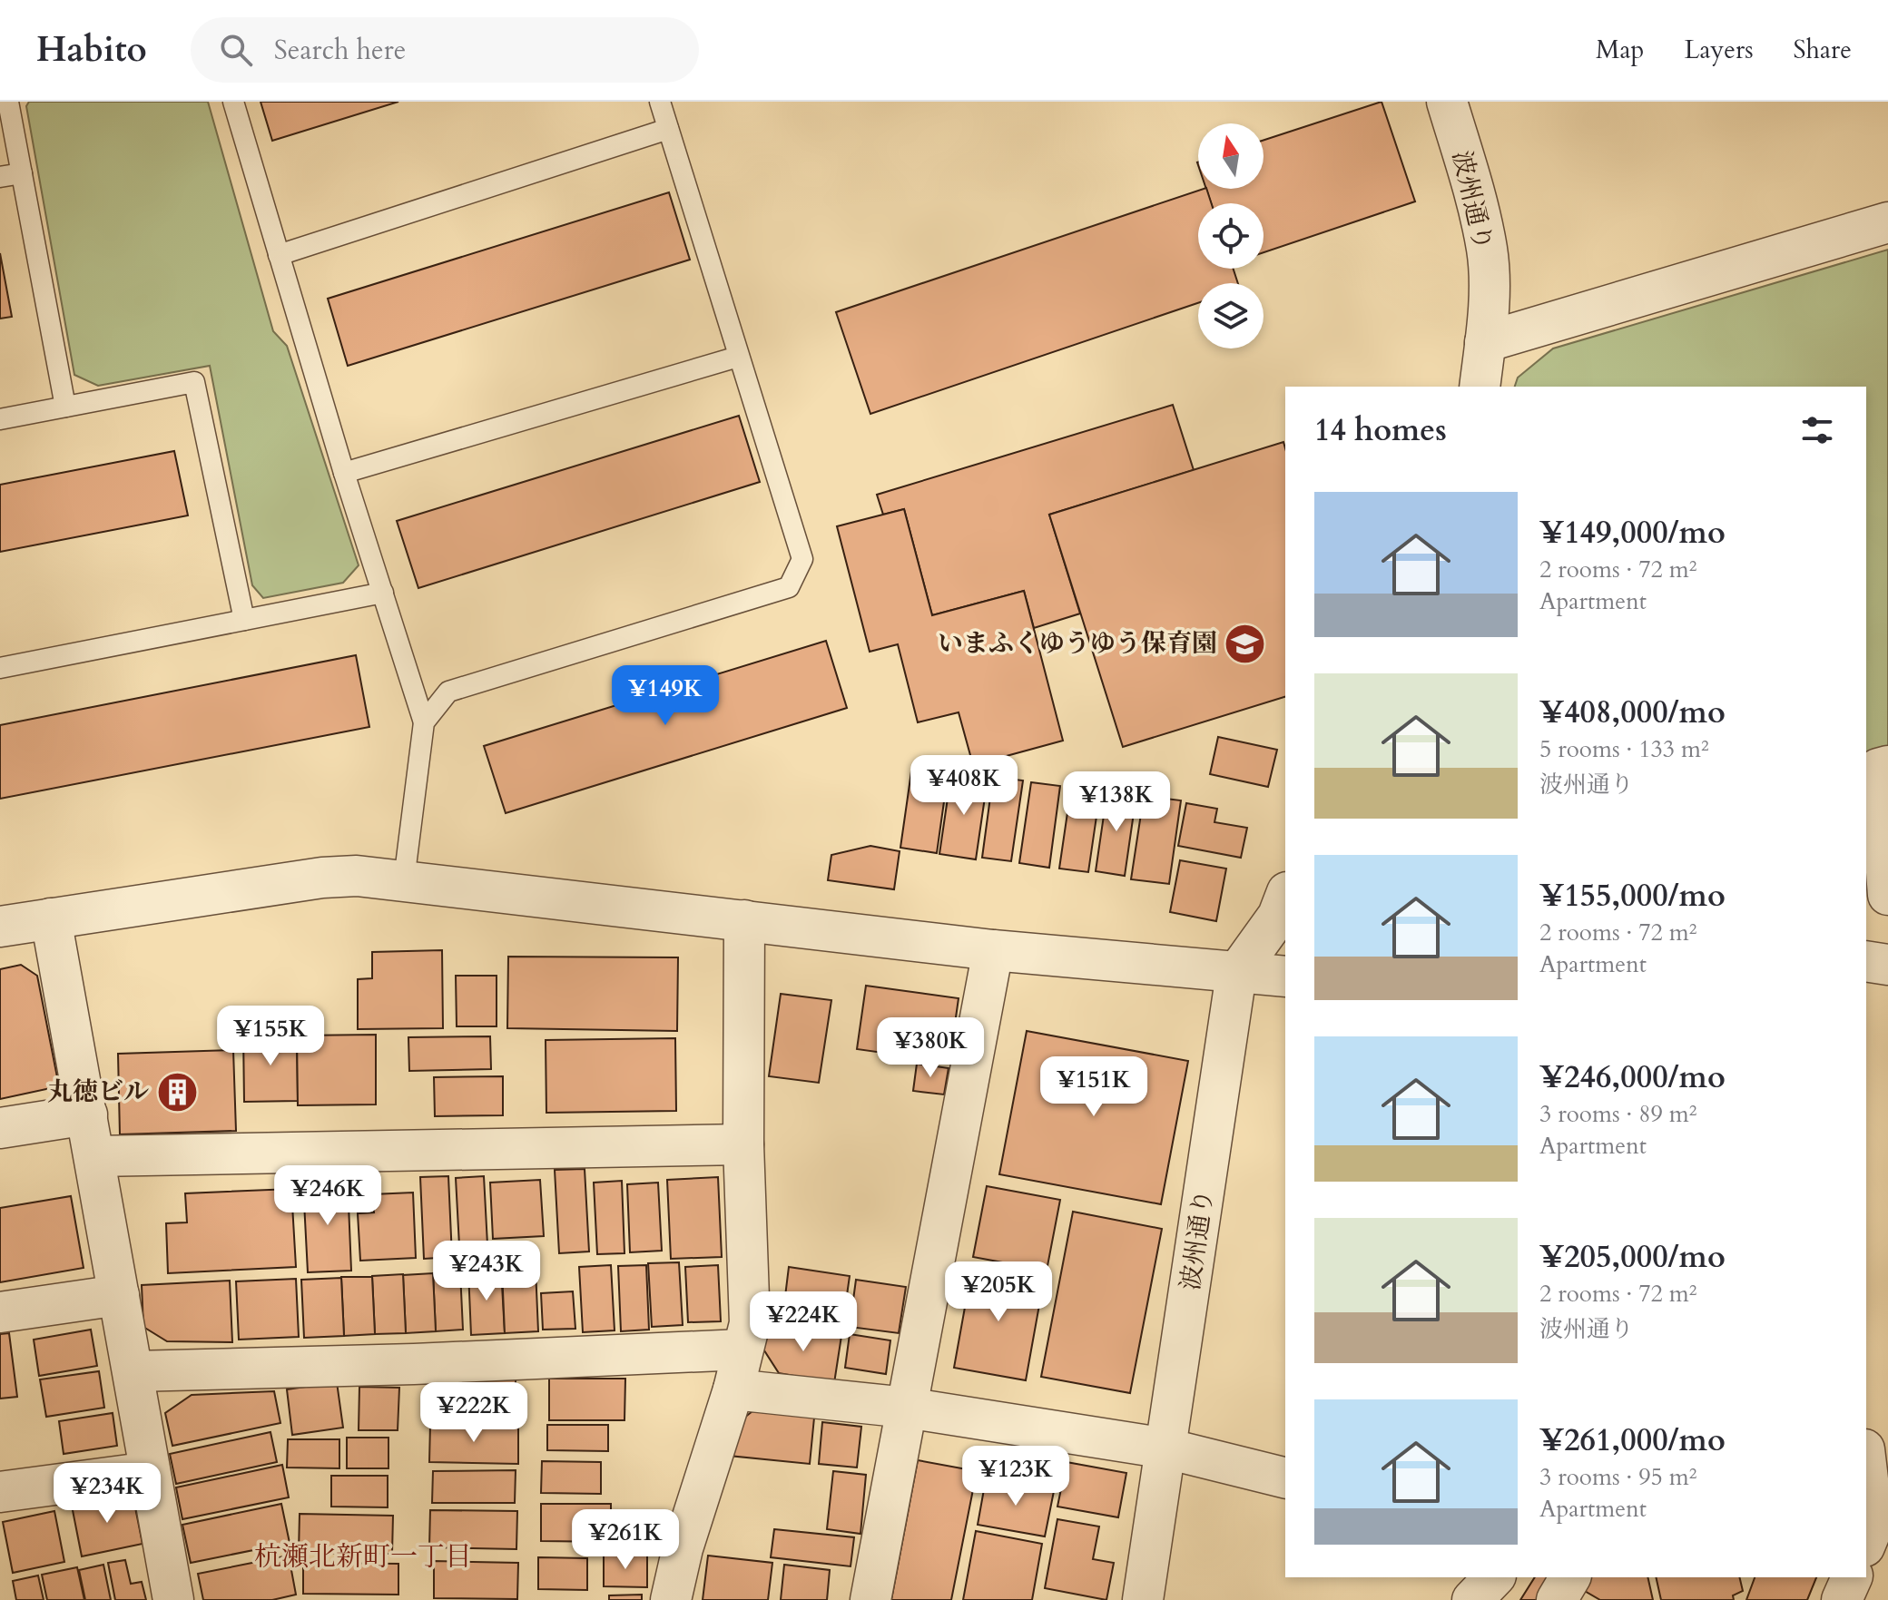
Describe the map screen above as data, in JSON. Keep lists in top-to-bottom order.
{
  "streets": {
    "street": ["波州通り"]
  },
  "districts": ["杭瀬北新町一丁目"],
  "places": {
    "school or university": ["いまふくゆうゆう保育園"],
    "building": ["丸徳ビル"]
  },
  "north": "top",
  "page": {
    "header": "Habito",
    "search": "Search here",
    "nav": ["Map", "Layers", "Share"],
    "heading": "14 homes",
    "list": [
      {
        "name": "¥149,000/mo",
        "note": "2 rooms · 72 m² · Apartment"
      },
      {
        "name": "¥408,000/mo",
        "note": "5 rooms · 133 m² · 波州通り"
      },
      {
        "name": "¥155,000/mo",
        "note": "2 rooms · 72 m² · Apartment"
      },
      {
        "name": "¥246,000/mo",
        "note": "3 rooms · 89 m² · Apartment"
      },
      {
        "name": "¥205,000/mo",
        "note": "2 rooms · 72 m² · 波州通り"
      },
      {
        "name": "¥261,000/mo",
        "note": "3 rooms · 95 m² · Apartment"
      }
    ],
    "price": [
      "¥149K",
      "¥408K",
      "¥138K",
      "¥155K",
      "¥380K",
      "¥151K",
      "¥246K",
      "¥243K",
      "¥205K",
      "¥224K",
      "¥222K",
      "¥123K",
      "¥234K",
      "¥261K"
    ]
  }
}
